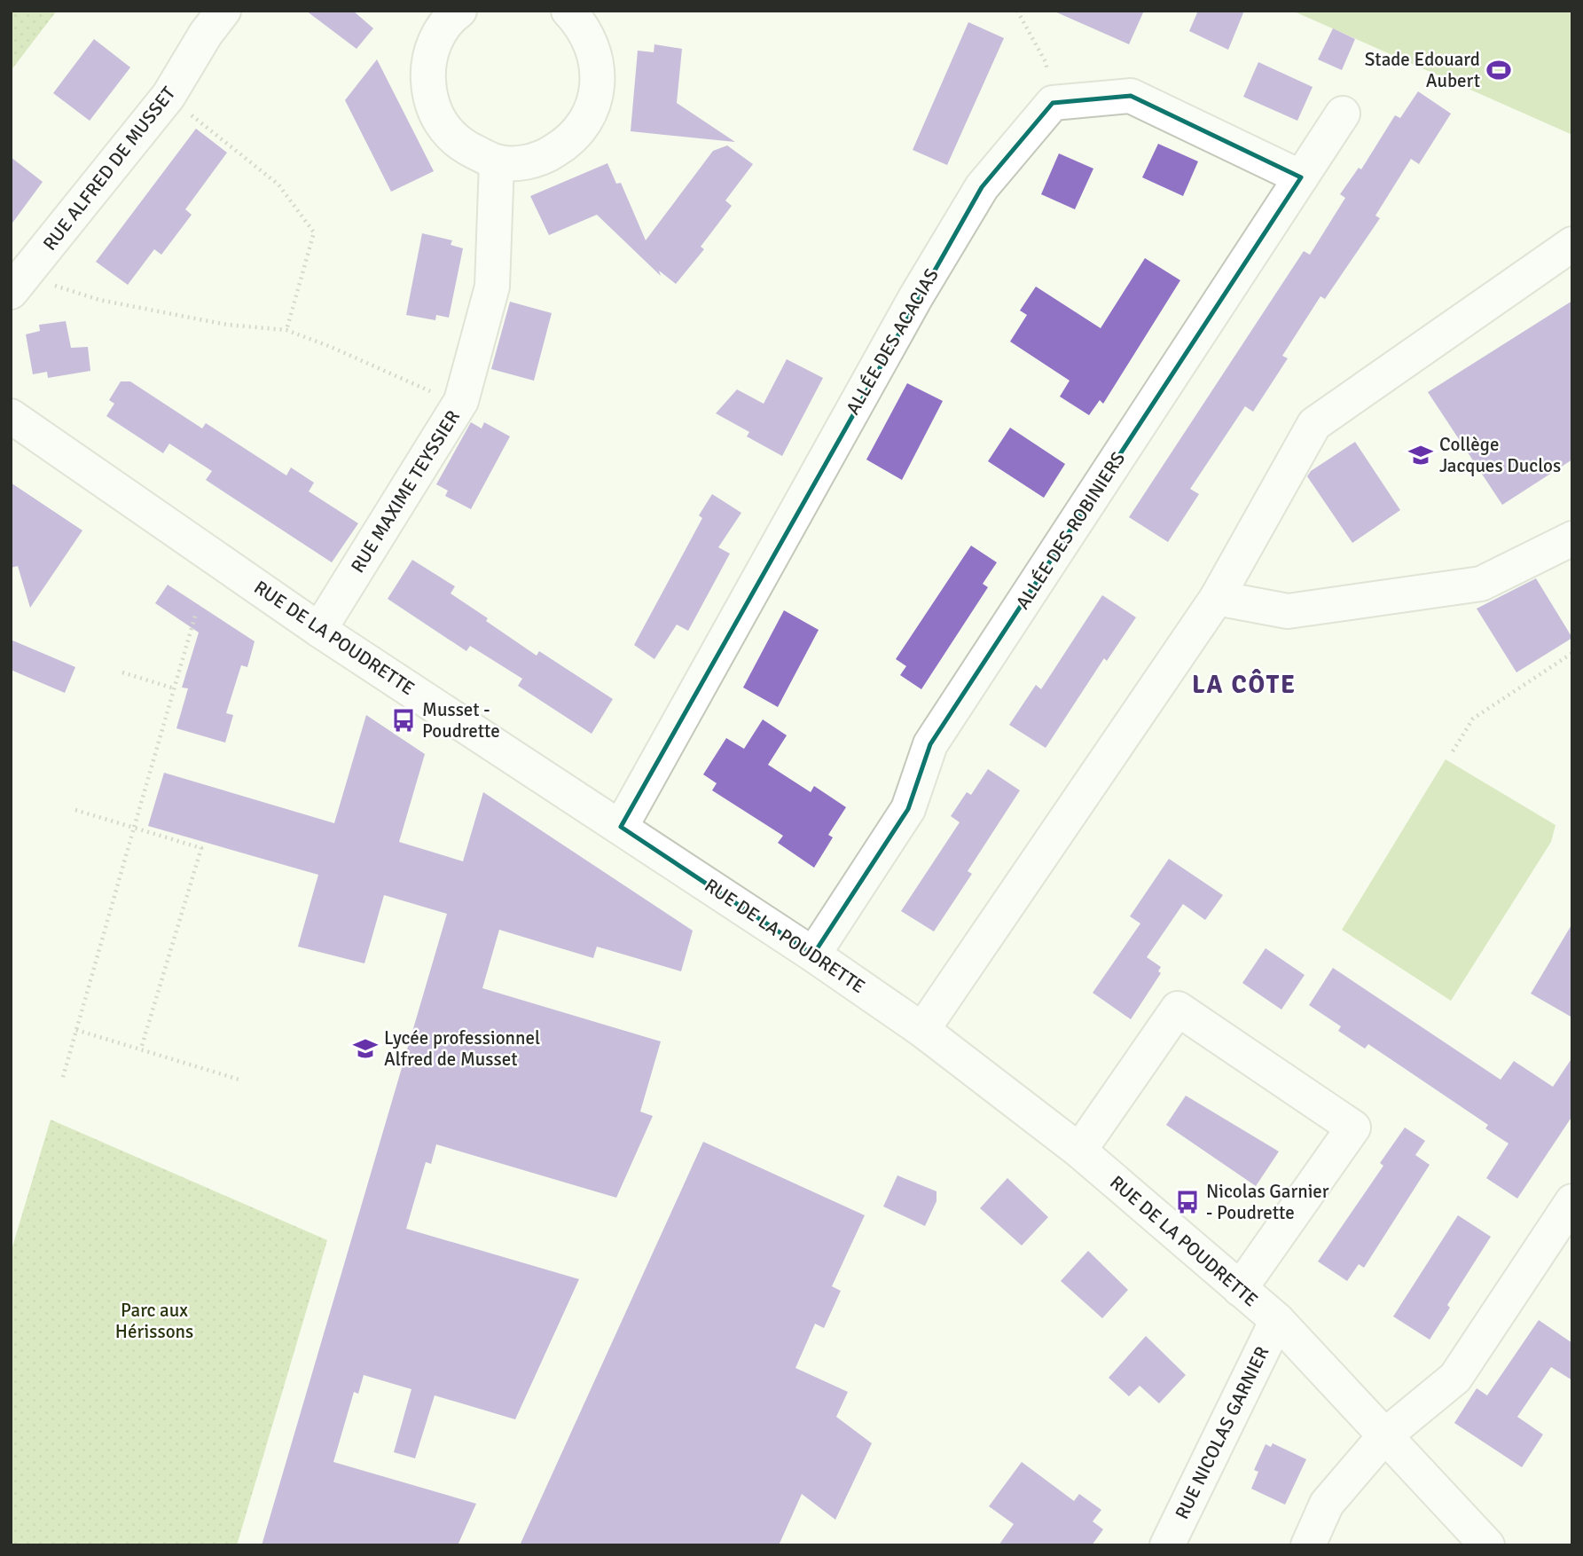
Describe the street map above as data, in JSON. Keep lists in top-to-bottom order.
{
  "streets": {
    "street": [
      "RUE ALFRED DE MUSSET",
      "ALLÉE DES ACACIAS",
      "RUE MAXIME TEYSSIER",
      "ALLÉE DES ROBINIERS",
      "RUE DE LA POUDRETTE",
      "RUE NICOLAS GARNIER"
    ]
  },
  "crossings": [
    ["ALLÉE DES ACACIAS", "RUE DE LA POUDRETTE"],
    ["RUE MAXIME TEYSSIER", "RUE DE LA POUDRETTE"],
    ["ALLÉE DES ROBINIERS", "RUE DE LA POUDRETTE"],
    ["RUE DE LA POUDRETTE", "RUE NICOLAS GARNIER"]
  ],
  "districts": ["LA CÔTE"],
  "parks": ["Parc aux Hérissons"],
  "places": {
    "sports": ["Stade Edouard Aubert"],
    "school or university": ["Collège Jacques Duclos", "Lycée professionnel Alfred de Musset"],
    "bus stop": ["Musset - Poudrette", "Nicolas Garnier - Poudrette"]
  }
}
